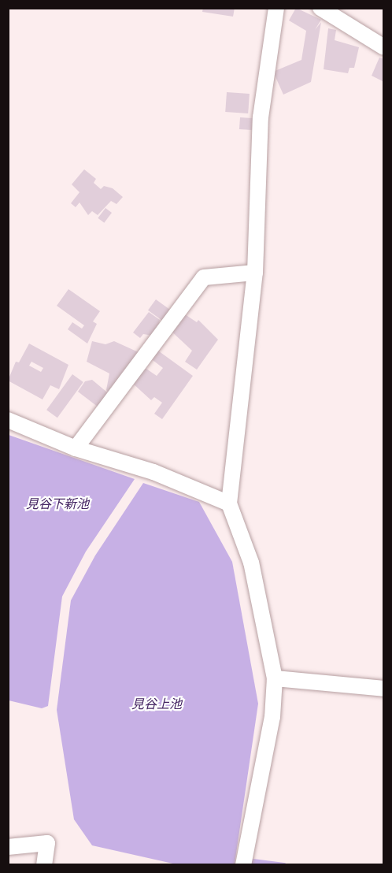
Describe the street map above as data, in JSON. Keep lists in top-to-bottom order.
{
  "water": ["見谷下新池", "見谷上池"]
}
